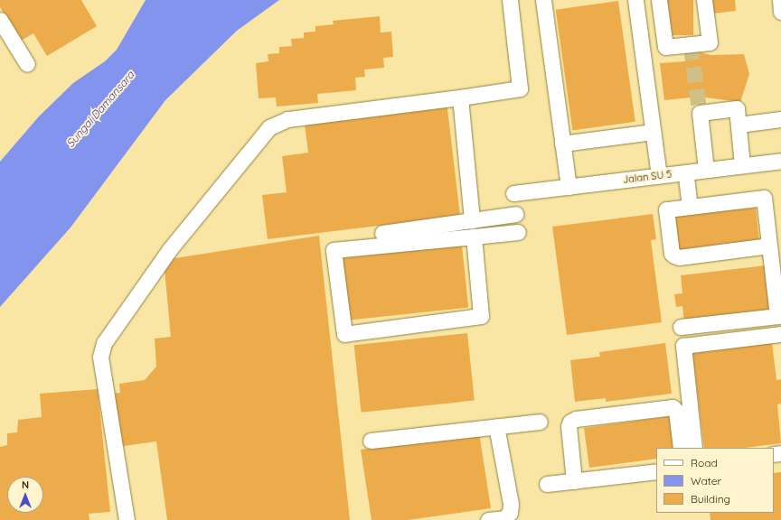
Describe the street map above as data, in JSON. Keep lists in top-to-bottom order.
{
  "streets": {
    "street": ["Jalan SU 5"]
  },
  "water": ["Sungai Damansara"],
  "legend": ["Road", "Water", "Building"],
  "north": "top"
}
